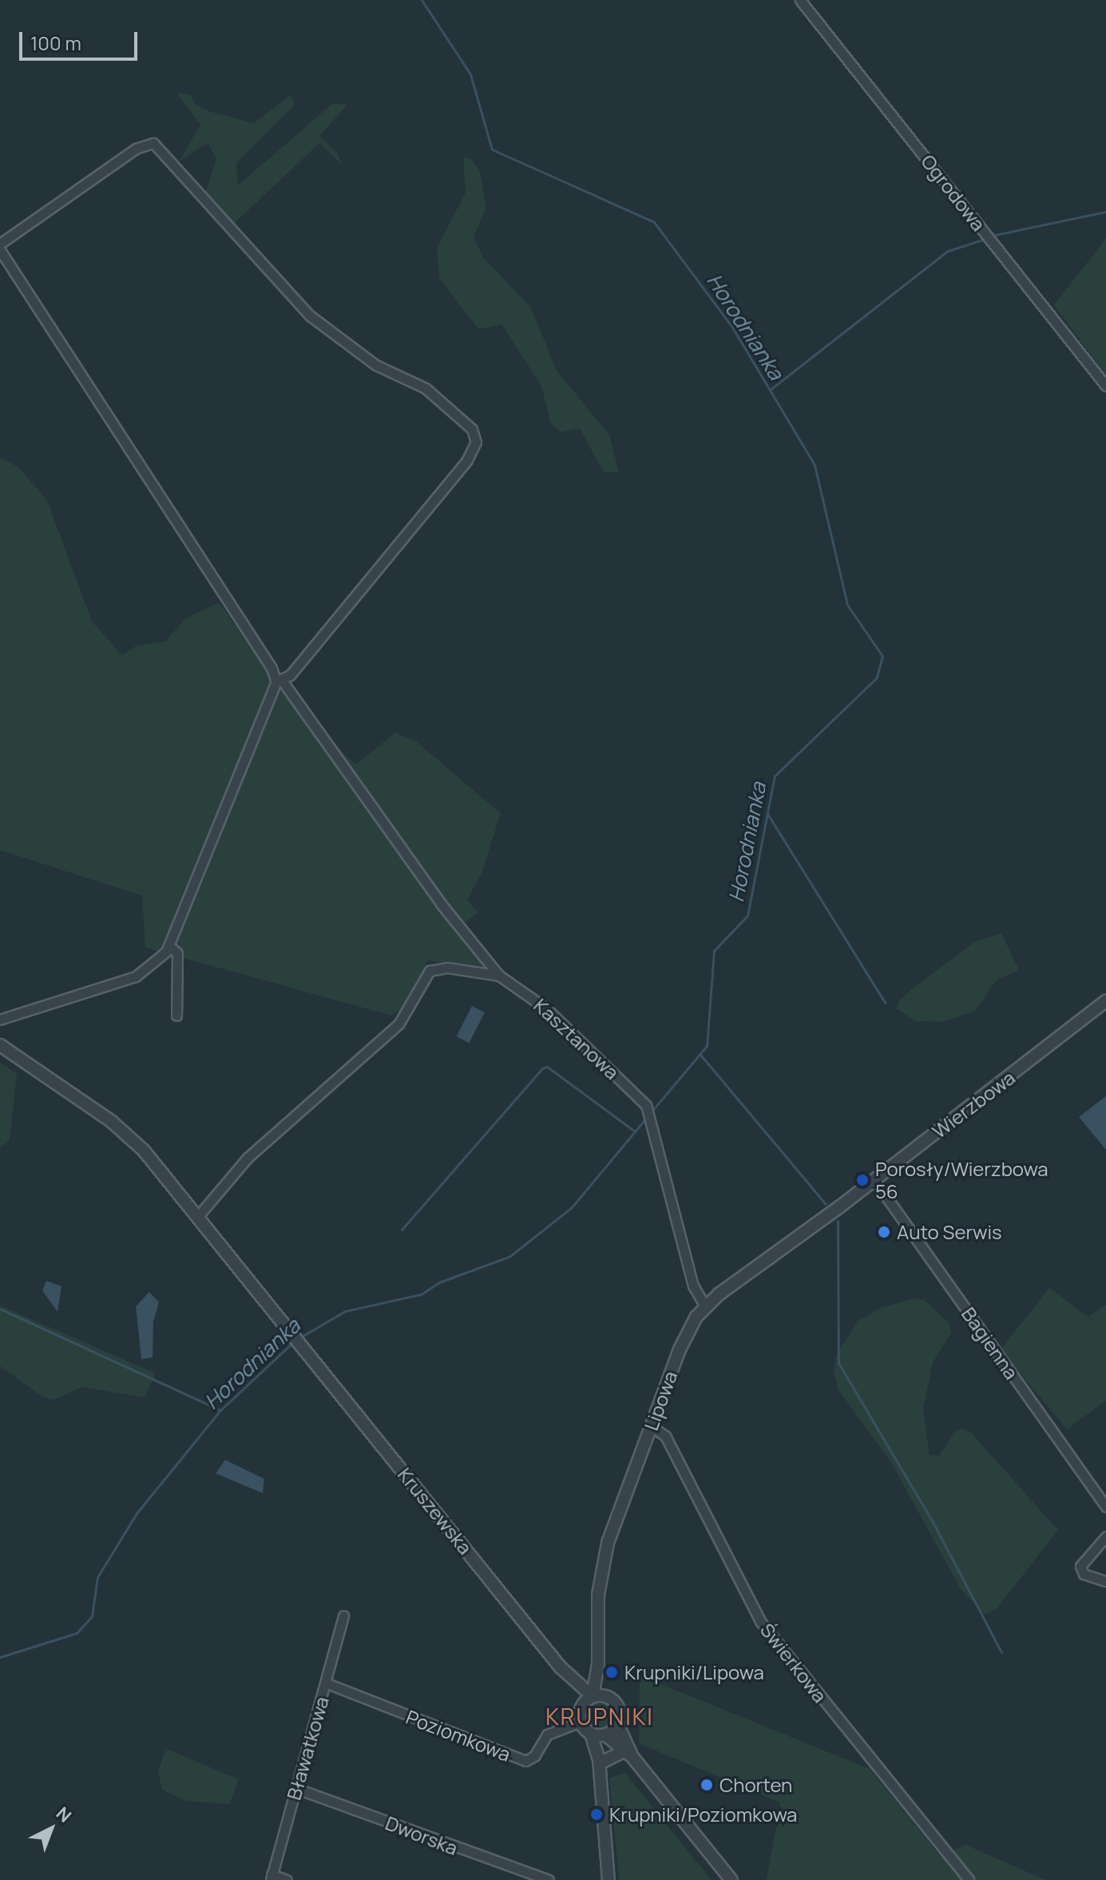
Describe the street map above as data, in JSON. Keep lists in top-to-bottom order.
{
  "streets": {
    "street": [
      "Ogrodowa",
      "Kasztanowa",
      "Wierzbowa",
      "Bagienna",
      "Lipowa",
      "Kruszewska",
      "Świerkowa",
      "Poziomkowa",
      "Bławatkowa",
      "Dworska"
    ]
  },
  "crossings": [
    ["Kasztanowa", "Lipowa"],
    ["Wierzbowa", "Bagienna"],
    ["Wierzbowa", "Lipowa"],
    ["Lipowa", "Kruszewska"],
    ["Lipowa", "Świerkowa"],
    ["Lipowa", "Poziomkowa"],
    ["Kruszewska", "Poziomkowa"],
    ["Poziomkowa", "Bławatkowa"],
    ["Bławatkowa", "Dworska"]
  ],
  "districts": ["KRUPNIKI"],
  "water": ["Horodnianka"],
  "places": [
    "Porosły/Wierzbowa 56",
    "Auto Serwis",
    "Krupniki/Lipowa",
    "Chorten",
    "Krupniki/Poziomkowa"
  ],
  "scale_bar": "100 m",
  "north": "top right"
}
